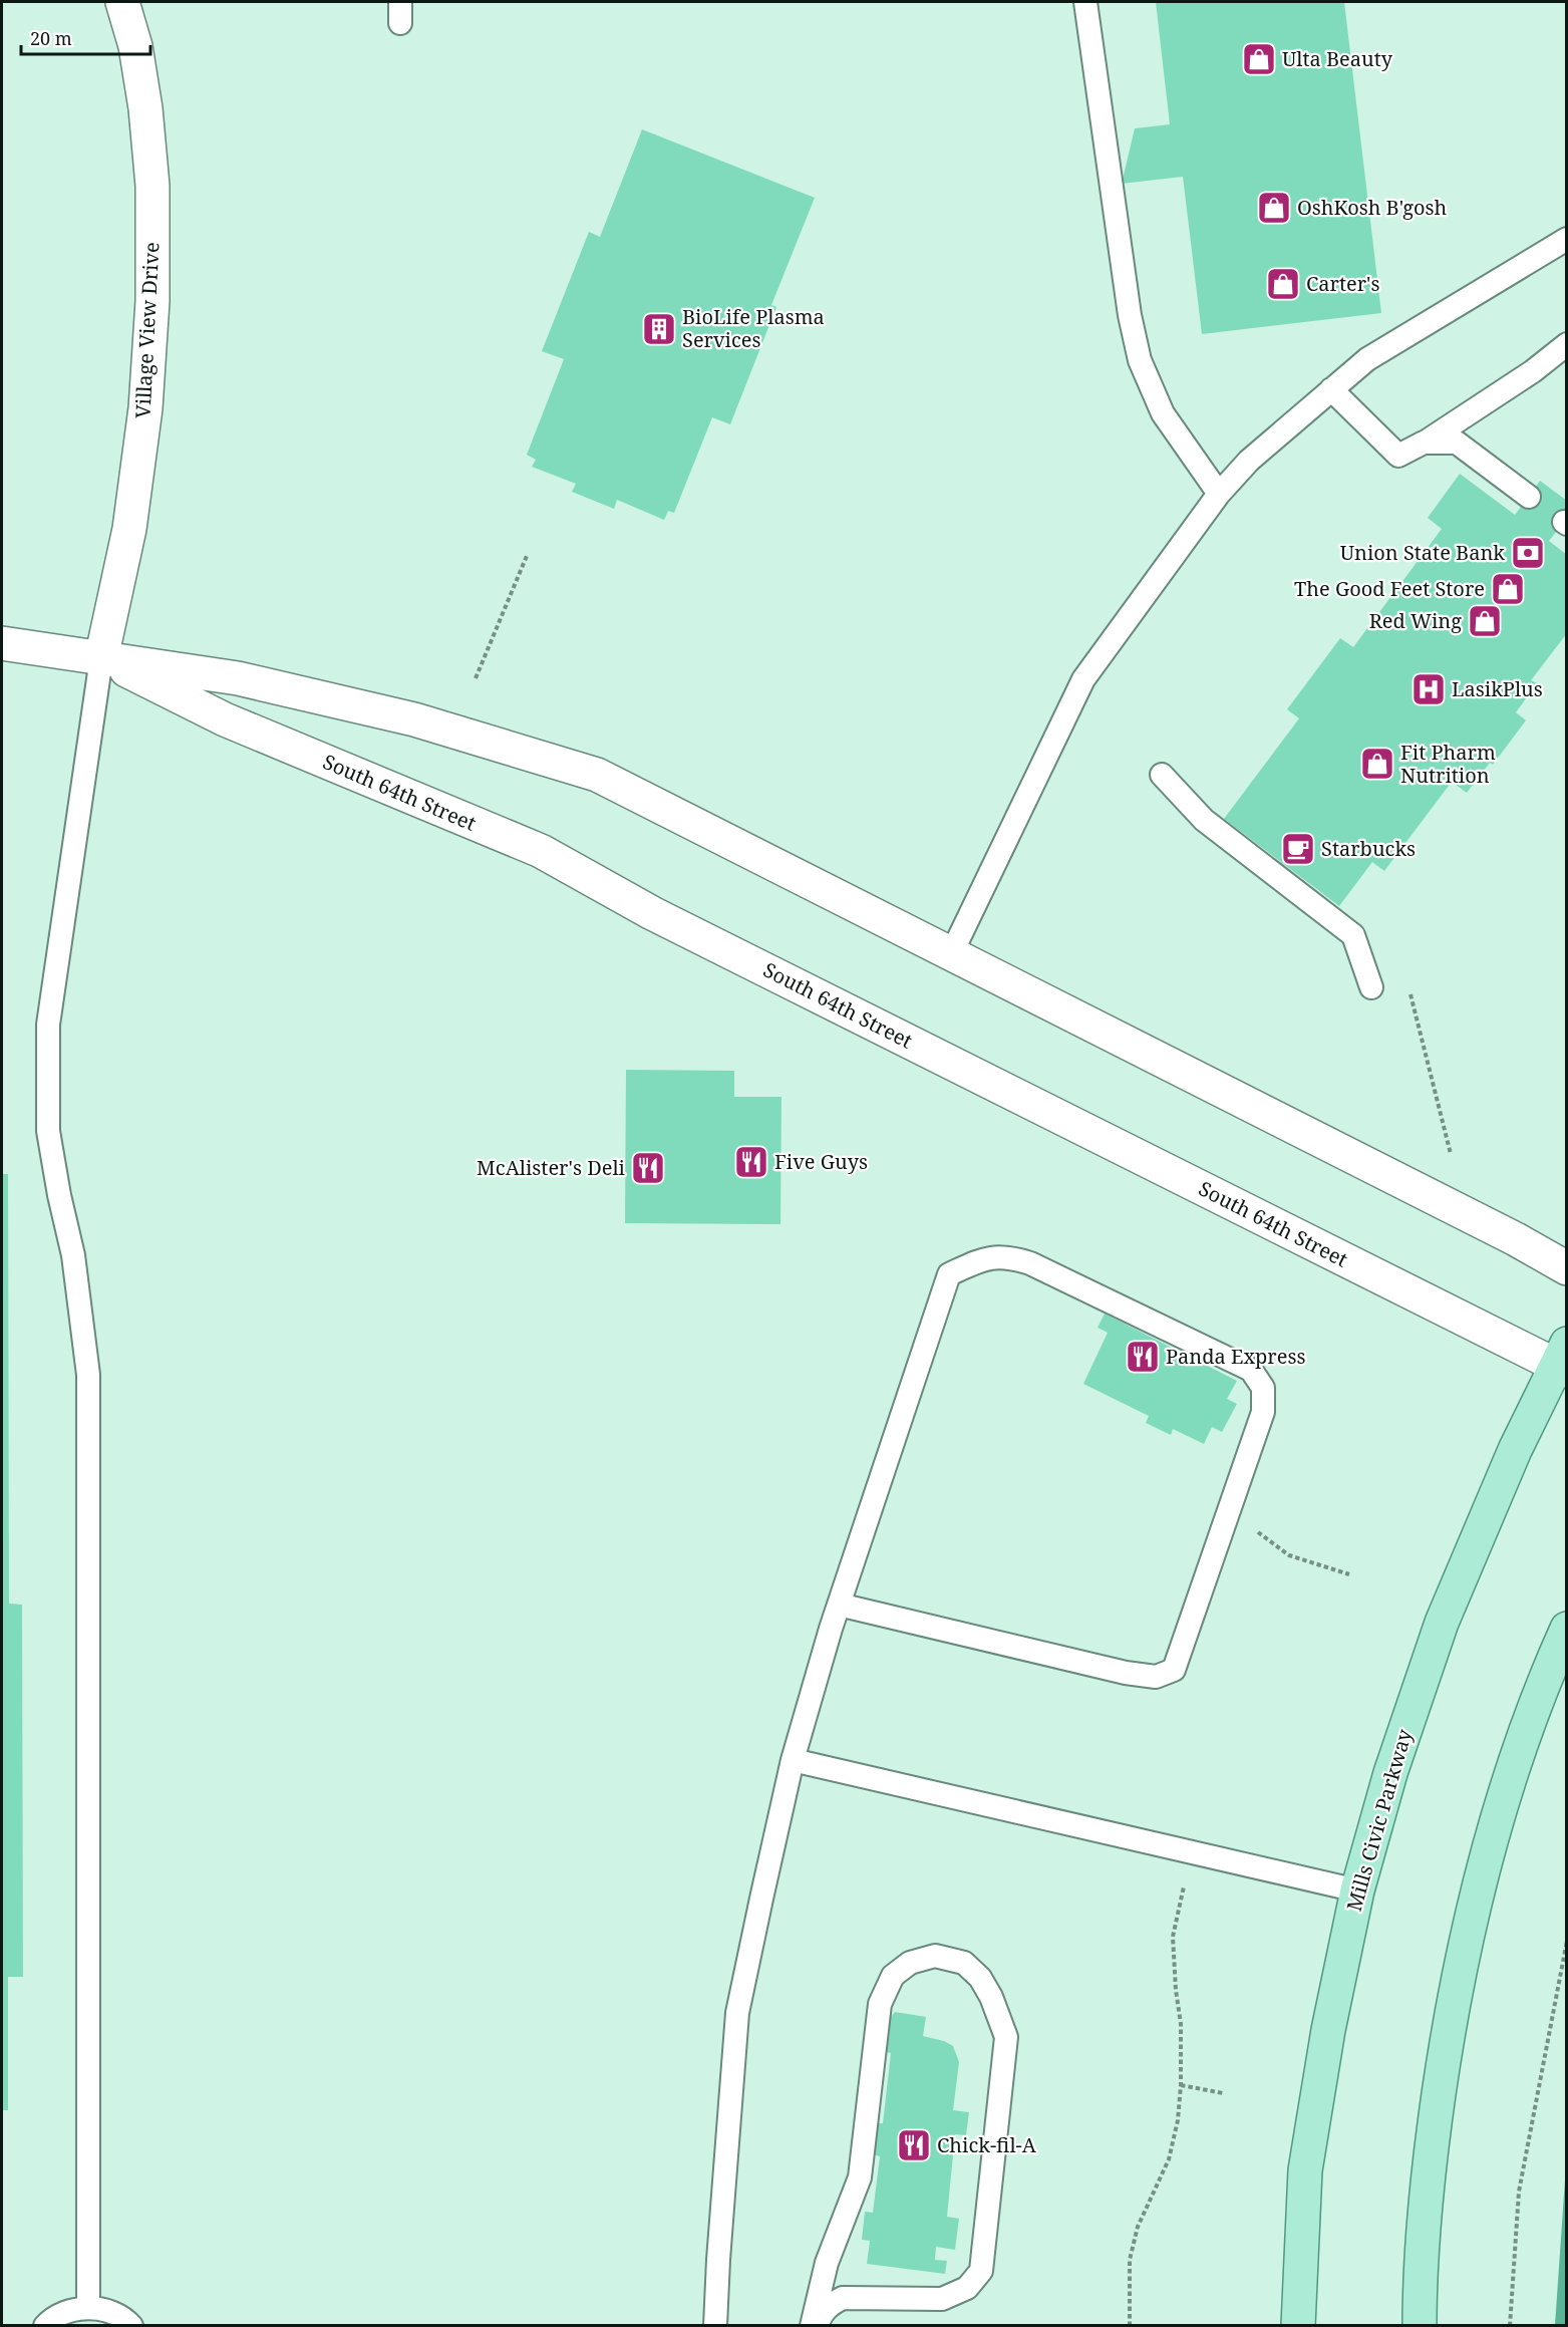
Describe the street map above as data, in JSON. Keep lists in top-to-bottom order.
{
  "streets": {
    "main road": ["Mills Civic Parkway"],
    "street": ["Village View Drive", "South 64th Street"]
  },
  "crossings": [
    ["Village View Drive", "South 64th Street"],
    ["South 64th Street", "Mills Civic Parkway"]
  ],
  "places": {
    "shop": [
      "Ulta Beauty",
      "OshKosh B'gosh",
      "Carter's",
      "The Good Feet Store",
      "Red Wing",
      "Fit Pharm Nutrition"
    ],
    "building": ["BioLife Plasma Services"],
    "bank": ["Union State Bank"],
    "hospital": ["LasikPlus"],
    "cafe": ["Starbucks"],
    "restaurant": [
      "Five Guys",
      "McAlister's Deli",
      "Panda Express",
      "Chick-fil-A"
    ]
  },
  "scale_bar": "20 m"
}
